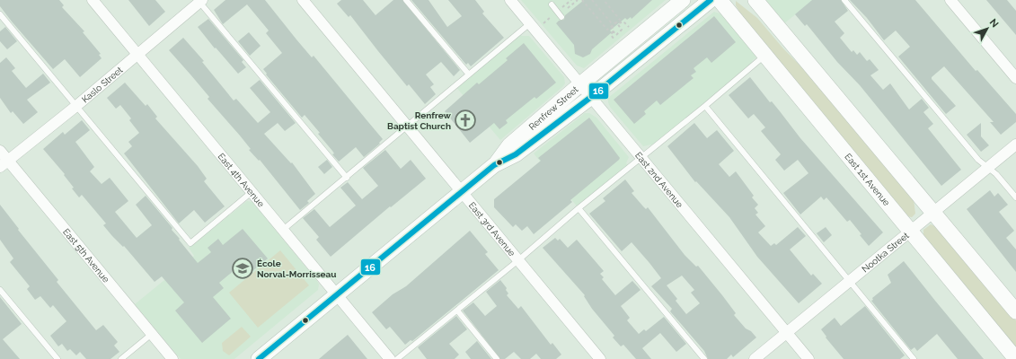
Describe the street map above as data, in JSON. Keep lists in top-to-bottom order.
{
  "streets": {
    "main road": ["Renfrew Street", "East 1st Avenue"],
    "street": [
      "Kaslo Street",
      "East 4th Avenue",
      "East 2nd Avenue",
      "East 3rd Avenue",
      "Nootka Street",
      "East 5th Avenue"
    ]
  },
  "crossings": [
    ["Kaslo Street", "East 4th Avenue"],
    ["Kaslo Street", "East 5th Avenue"],
    ["Renfrew Street", "East 4th Avenue"],
    ["Renfrew Street", "East 2nd Avenue"],
    ["Renfrew Street", "East 3rd Avenue"],
    ["East 2nd Avenue", "Nootka Street"],
    ["East 1st Avenue", "Nootka Street"]
  ],
  "places": {
    "church": ["Renfrew Baptist Church"],
    "school or university": ["École Norval-Morrisseau"]
  },
  "lines": ["transit line 16"],
  "north": "top right"
}
